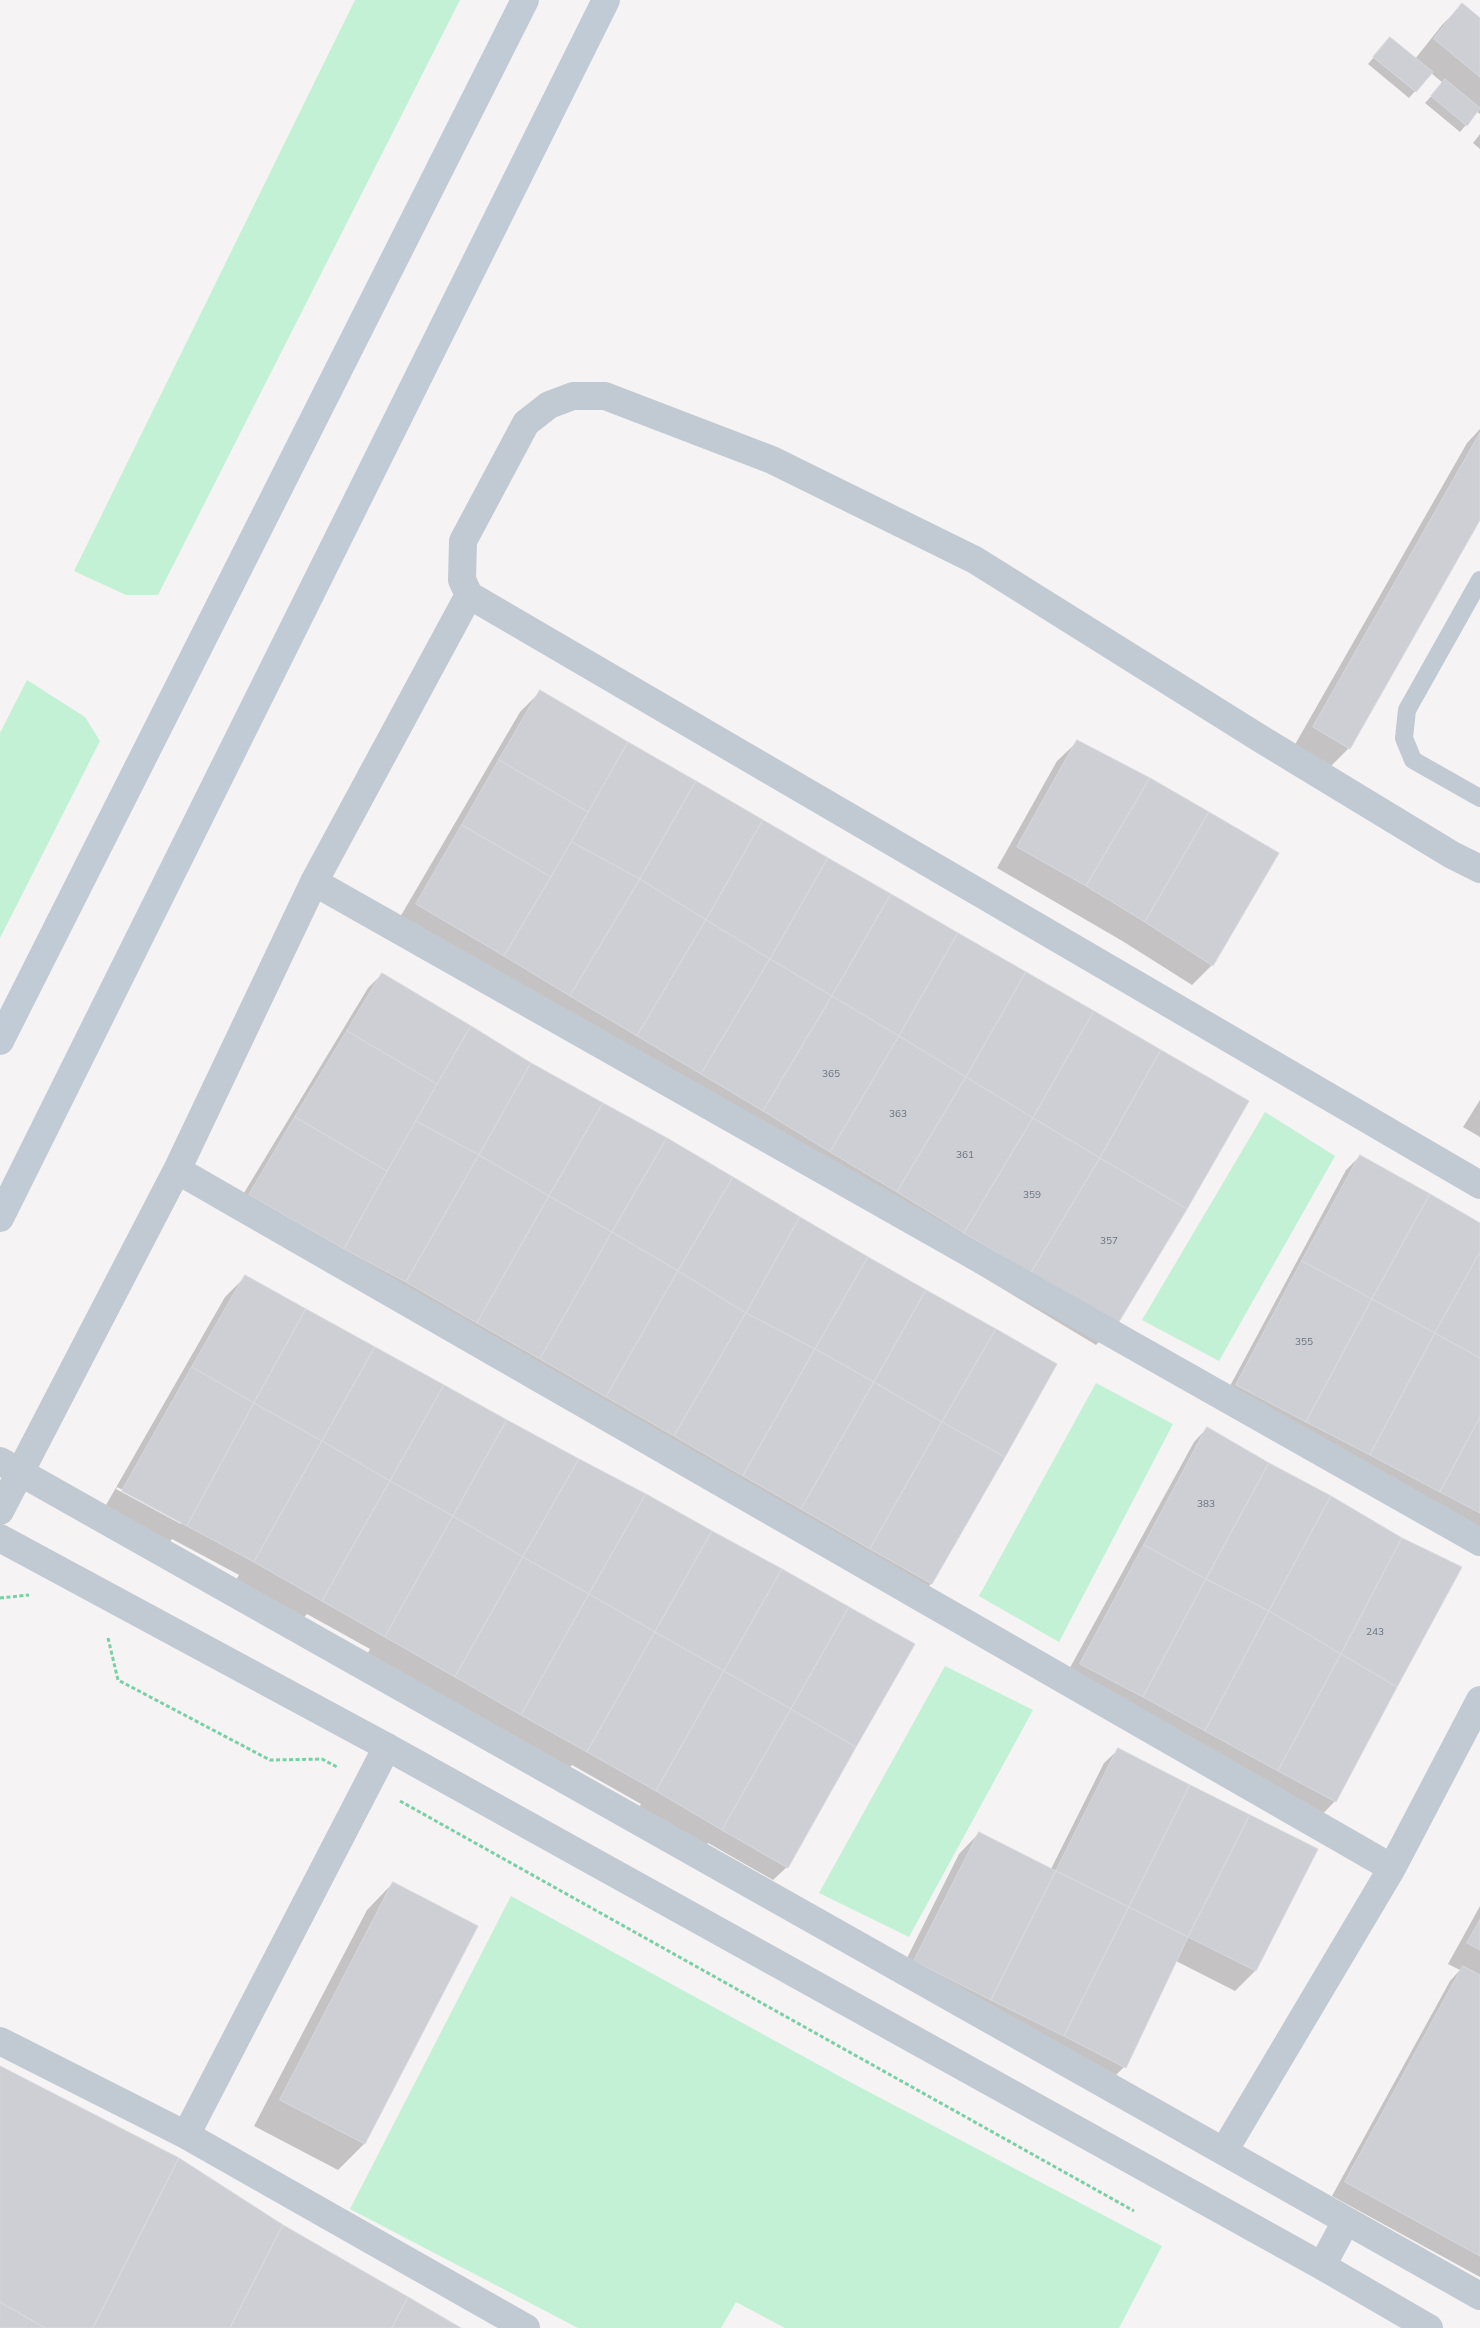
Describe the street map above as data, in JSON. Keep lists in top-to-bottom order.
{
  "house_numbers": [
    "365",
    "363",
    "361",
    "359",
    "357",
    "355",
    "383",
    "243"
  ]
}
